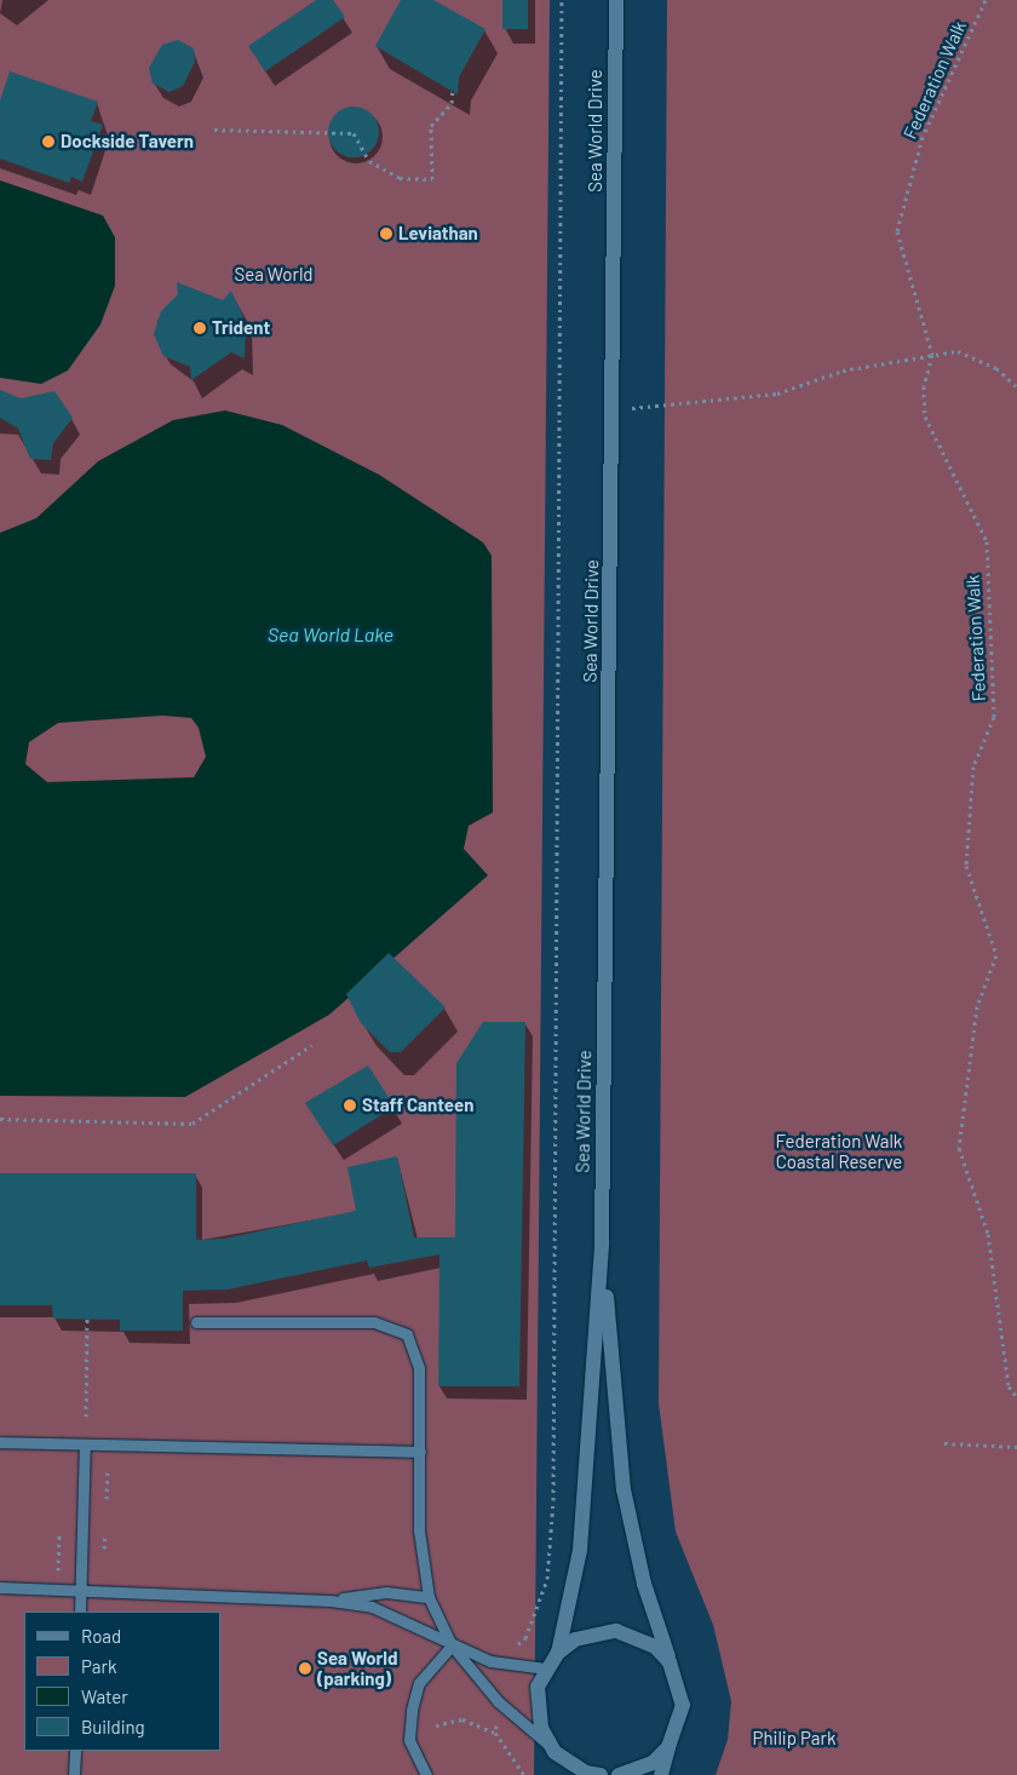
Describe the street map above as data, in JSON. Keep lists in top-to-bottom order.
{
  "streets": {
    "street": ["Sea World Drive"],
    "path": ["Federation Walk"]
  },
  "water": ["Sea World Lake"],
  "parks": ["Sea World", "Federation Walk Coastal Reserve", "Philip Park"],
  "places": [
    "Dockside Tavern",
    "Leviathan",
    "Trident",
    "Staff Canteen",
    "Sea World (parking)"
  ],
  "legend": [
    "Road",
    "Park",
    "Water",
    "Building"
  ]
}
